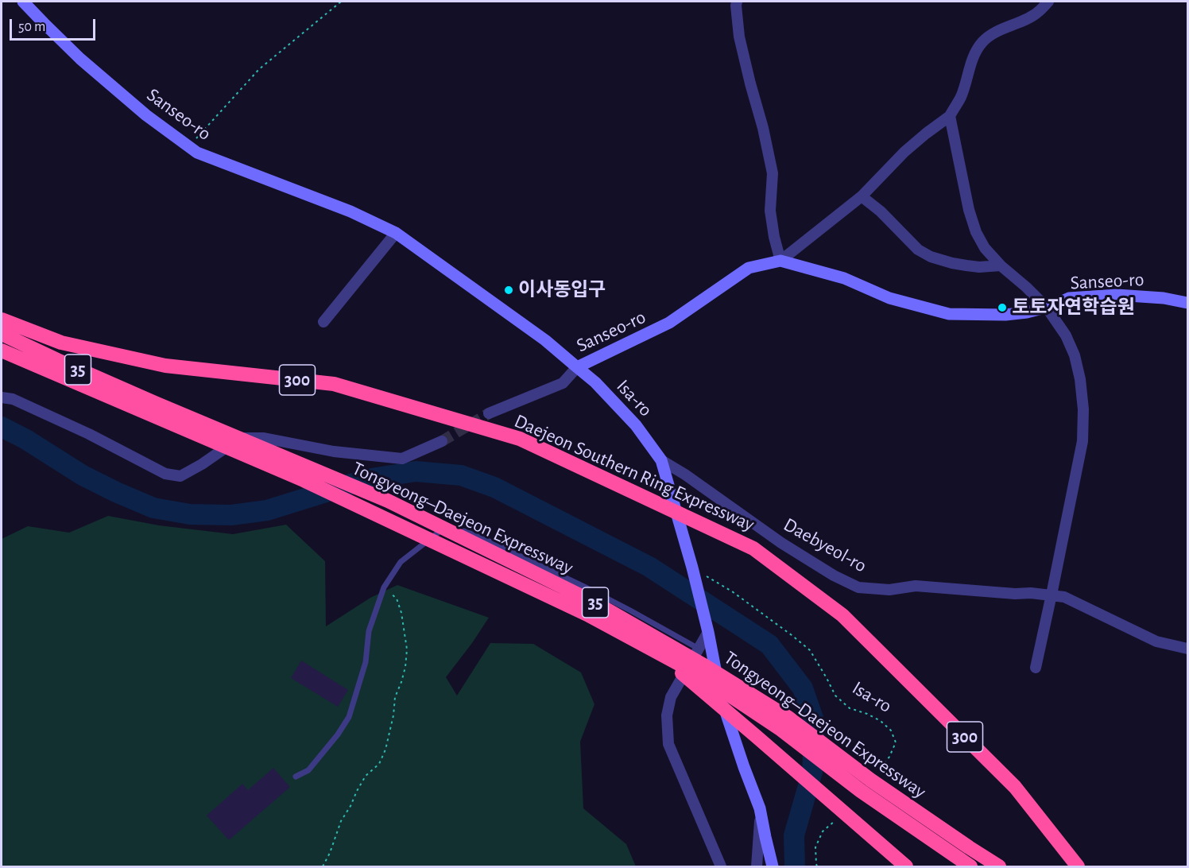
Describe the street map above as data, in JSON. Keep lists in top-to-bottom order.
{
  "streets": {
    "highway": [
      "35",
      "300",
      "Daejeon Southern Ring Expressway",
      "Tongyeong–Daejeon Expressway"
    ],
    "street": ["Sanseo-ro", "Isa-ro", "Daebyeol-ro"]
  },
  "crossings": [
    ["Sanseo-ro", "Isa-ro"],
    ["Isa-ro", "Daebyeol-ro"]
  ],
  "places": ["이사동입구", "토토자연학습원"],
  "scale_bar": "50 m"
}
